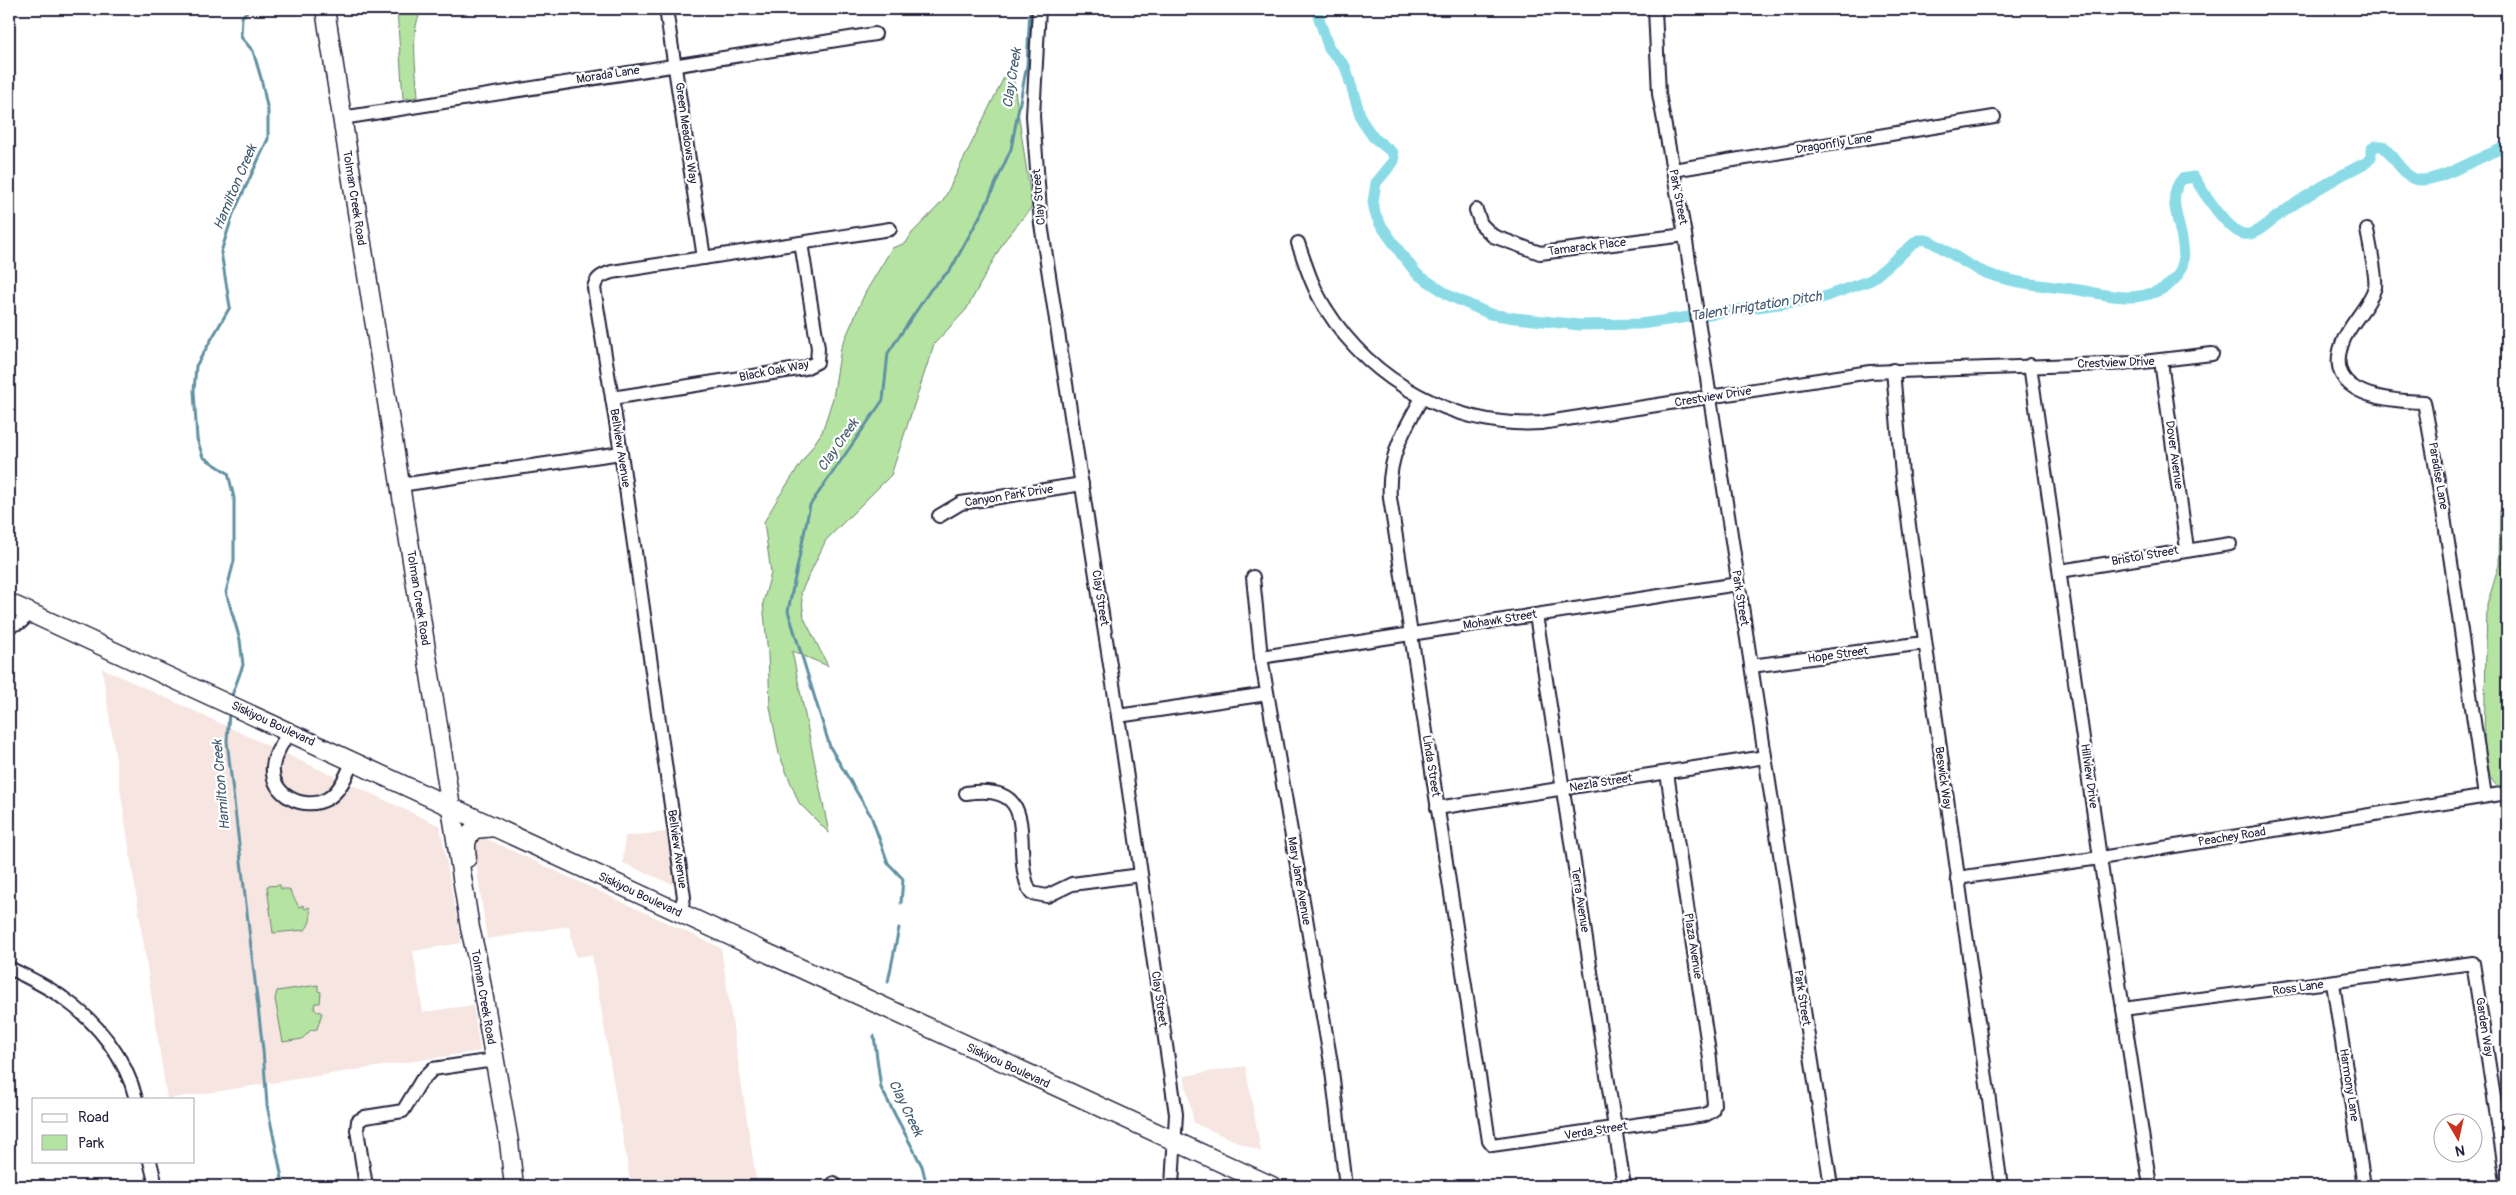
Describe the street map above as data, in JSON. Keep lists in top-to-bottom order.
{
  "streets": {
    "main road": ["Tolman Creek Road", "Siskiyou Boulevard"],
    "street": [
      "Morada Lane",
      "Green Meadows Way",
      "Dragonfly Lane",
      "Clay Street",
      "Park Street",
      "Tamarack Place",
      "Crestview Drive",
      "Black Oak Way",
      "Bellview Avenue",
      "Dover Avenue",
      "Paradise Lane",
      "Canyon Park Drive",
      "Bristol Street",
      "Mohawk Street",
      "Hope Street",
      "Linda Street",
      "Hillview Drive",
      "Beswick Way",
      "Nezla Street",
      "Peachey Road",
      "Mary Jane Avenue",
      "Terra Avenue",
      "Plaza Avenue",
      "Ross Lane",
      "Garden Way",
      "Harmony Lane",
      "Verda Street"
    ]
  },
  "crossings": [
    ["Morada Lane", "Green Meadows Way"],
    ["Morada Lane", "Tolman Creek Road"],
    ["Green Meadows Way", "Bellview Avenue"],
    ["Dragonfly Lane", "Park Street"],
    ["Clay Street", "Canyon Park Drive"],
    ["Clay Street", "Siskiyou Boulevard"],
    ["Park Street", "Tamarack Place"],
    ["Park Street", "Crestview Drive"],
    ["Park Street", "Mohawk Street"],
    ["Park Street", "Hope Street"],
    ["Park Street", "Nezla Street"],
    ["Tolman Creek Road", "Siskiyou Boulevard"],
    ["Crestview Drive", "Dover Avenue"],
    ["Crestview Drive", "Linda Street"],
    ["Crestview Drive", "Hillview Drive"],
    ["Crestview Drive", "Beswick Way"],
    ["Black Oak Way", "Bellview Avenue"],
    ["Bellview Avenue", "Siskiyou Boulevard"],
    ["Dover Avenue", "Bristol Street"],
    ["Paradise Lane", "Peachey Road"],
    ["Bristol Street", "Hillview Drive"],
    ["Mohawk Street", "Linda Street"],
    ["Mohawk Street", "Mary Jane Avenue"],
    ["Mohawk Street", "Terra Avenue"],
    ["Hope Street", "Beswick Way"],
    ["Linda Street", "Nezla Street"],
    ["Linda Street", "Verda Street"],
    ["Hillview Drive", "Peachey Road"],
    ["Hillview Drive", "Ross Lane"],
    ["Beswick Way", "Peachey Road"],
    ["Nezla Street", "Terra Avenue"],
    ["Nezla Street", "Plaza Avenue"],
    ["Terra Avenue", "Verda Street"],
    ["Plaza Avenue", "Verda Street"],
    ["Ross Lane", "Garden Way"],
    ["Ross Lane", "Harmony Lane"]
  ],
  "water": ["Clay Creek", "Hamilton Creek", "Talent Irrigtation Ditch"],
  "legend": ["Road", "Park"],
  "north": "bottom"
}
